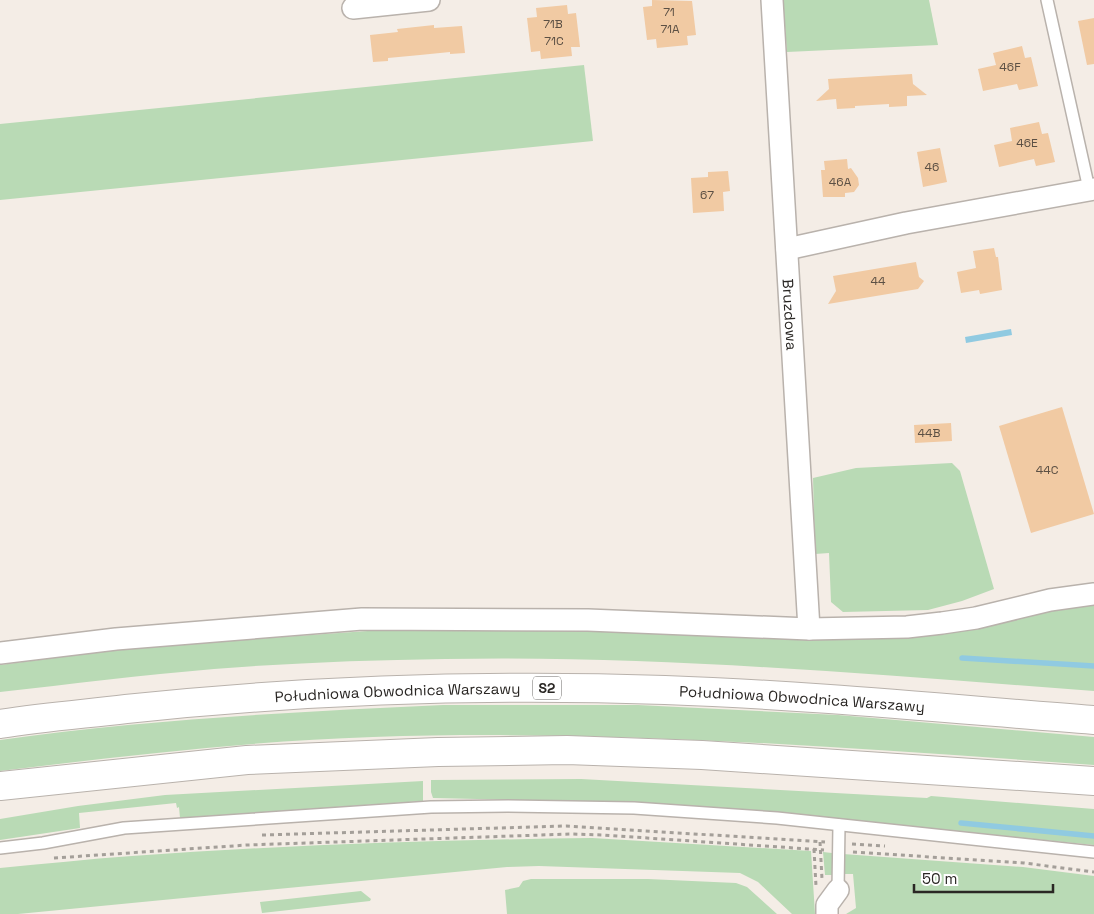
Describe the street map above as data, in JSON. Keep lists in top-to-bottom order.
{
  "streets": {
    "highway": ["S2", "Południowa Obwodnica Warszawy"],
    "street": ["Bruzdowa"]
  },
  "house_numbers": [
    "71",
    "71B",
    "71A",
    "71C",
    "46F",
    "46E",
    "46",
    "46A",
    "67",
    "44",
    "44B",
    "44C"
  ],
  "scale_bar": "50 m"
}
